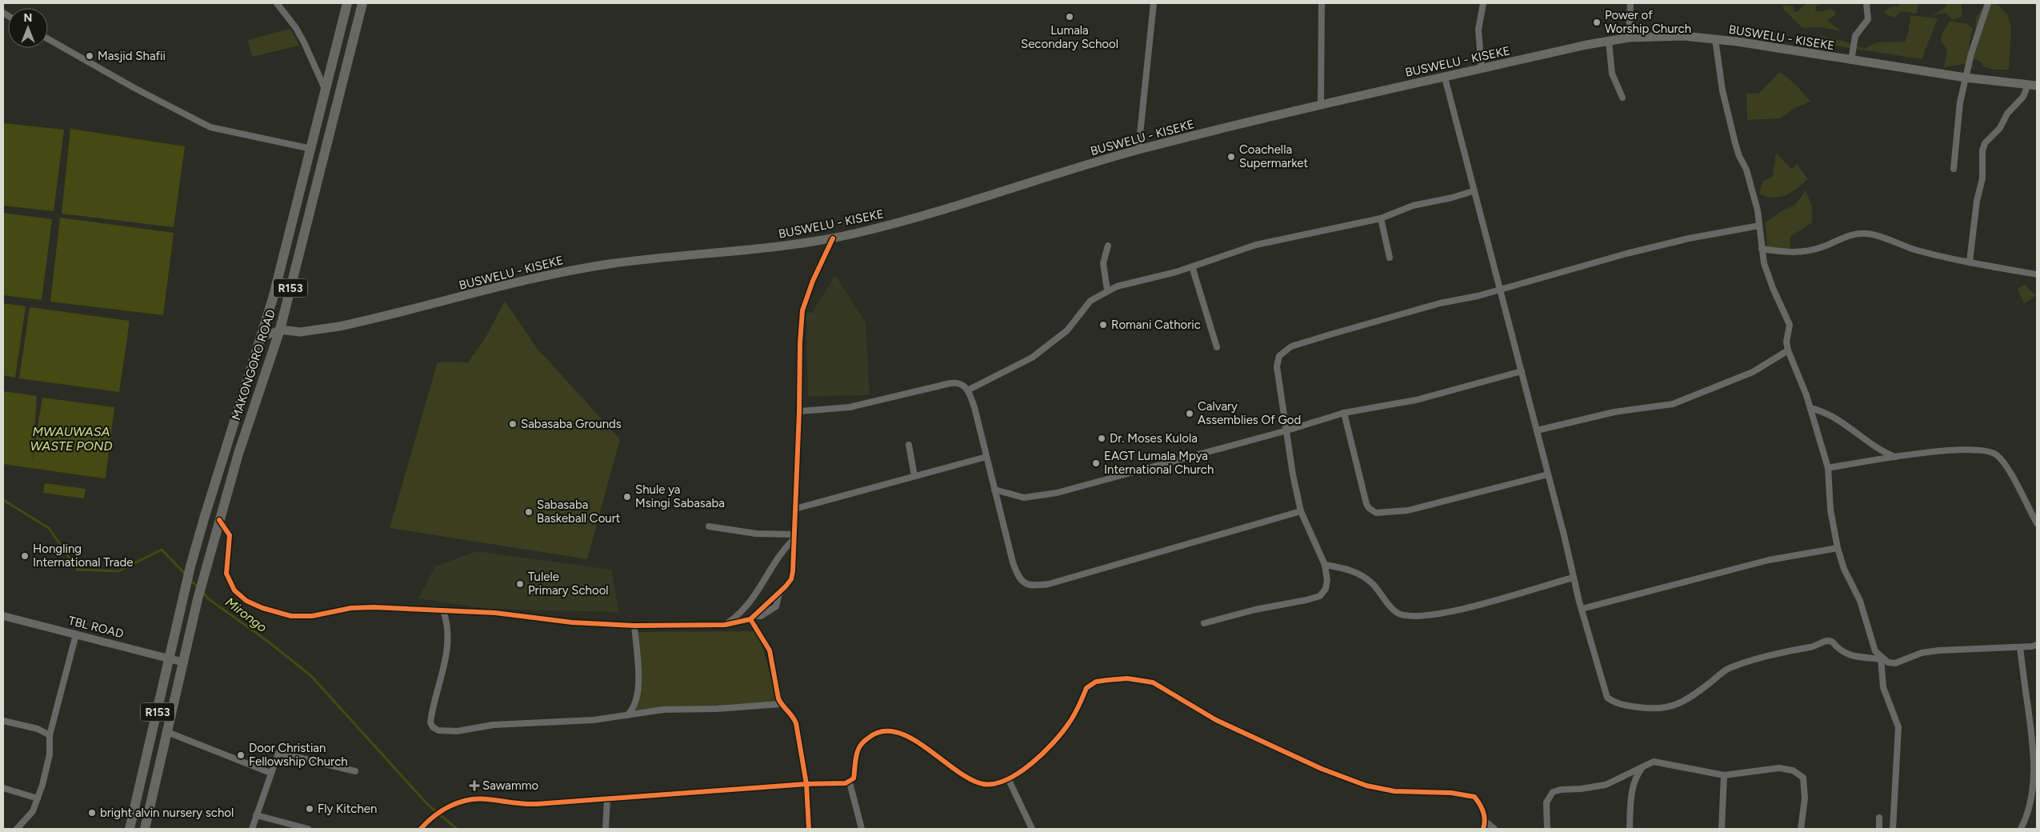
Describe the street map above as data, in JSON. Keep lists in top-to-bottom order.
{
  "streets": {
    "main road": ["BUSWELU - KISEKE", "R153", "MAKONGORO ROAD"],
    "street": ["TBL ROAD"]
  },
  "crossings": [
    ["BUSWELU - KISEKE", "MAKONGORO ROAD"],
    ["R153", "MAKONGORO ROAD"],
    ["R153", "TBL ROAD"],
    ["MAKONGORO ROAD", "TBL ROAD"]
  ],
  "water": ["MWAUWASA WASTE POND", "Mirongo"],
  "places": {
    "other": [
      "Lumala Secondary School",
      "Power of Worship Church",
      "Masjid Shafii",
      "Coachella Supermarket",
      "Romani Cathoric",
      "Calvary Assemblies Of God",
      "Sabasaba Grounds",
      "Dr. Moses Kulola",
      "EAGT Lumala Mpya International Church",
      "Shule ya Msingi Sabasaba",
      "Sabasaba Baskeball Court",
      "Hongling International Trade",
      "Tulele Primary School",
      "Door Christian Fellowship Church",
      "Fly Kitchen",
      "bright alvin nursery schol"
    ],
    "health": ["Sawammo"]
  },
  "north": "top"
}
